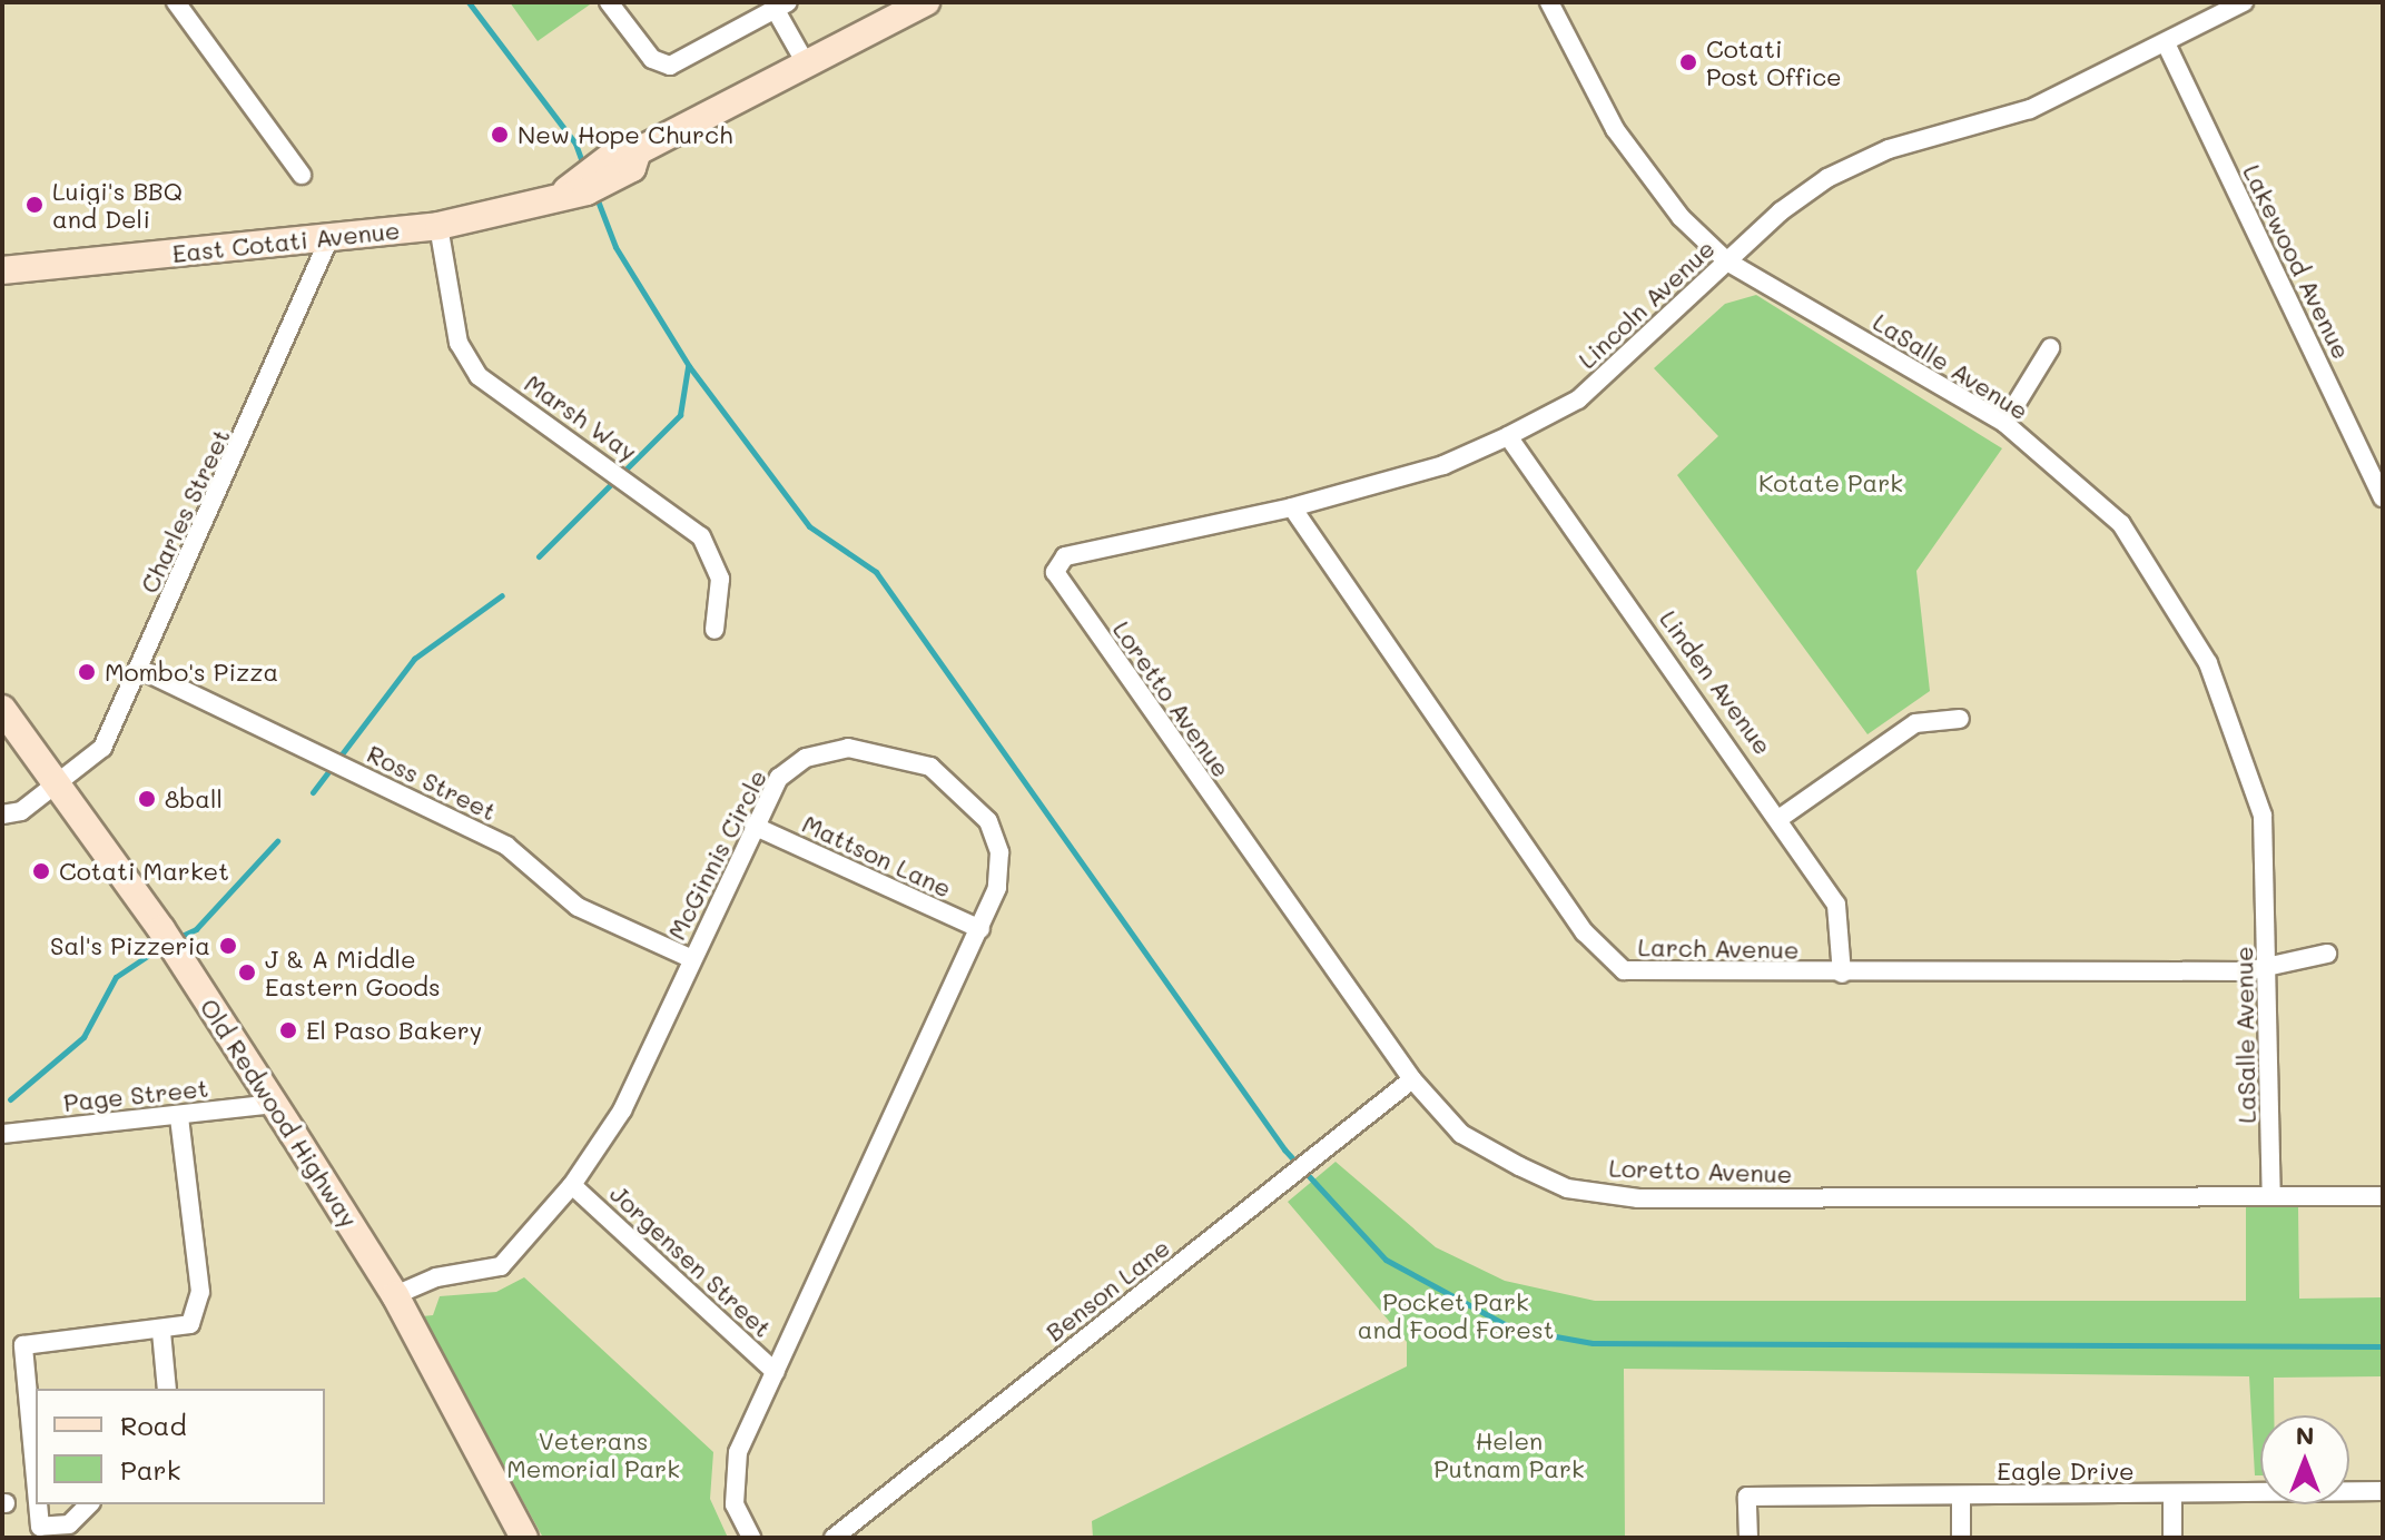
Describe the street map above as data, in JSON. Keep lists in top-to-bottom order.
{
  "streets": {
    "main road": ["East Cotati Avenue", "Old Redwood Highway"],
    "street": [
      "Lakewood Avenue",
      "Lincoln Avenue",
      "LaSalle Avenue",
      "Marsh Way",
      "Charles Street",
      "Linden Avenue",
      "Loretto Avenue",
      "Ross Street",
      "McGinnis Circle",
      "Mattson Lane",
      "Larch Avenue",
      "Page Street",
      "Jorgensen Street",
      "Benson Lane",
      "Eagle Drive"
    ]
  },
  "crossings": [
    ["East Cotati Avenue", "Marsh Way"],
    ["East Cotati Avenue", "Charles Street"],
    ["Lakewood Avenue", "Lincoln Avenue"],
    ["Lincoln Avenue", "LaSalle Avenue"],
    ["Lincoln Avenue", "Linden Avenue"],
    ["Lincoln Avenue", "Loretto Avenue"],
    ["Lincoln Avenue", "Larch Avenue"],
    ["LaSalle Avenue", "Loretto Avenue"],
    ["LaSalle Avenue", "Larch Avenue"],
    ["Charles Street", "Ross Street"],
    ["Charles Street", "Old Redwood Highway"],
    ["Linden Avenue", "Larch Avenue"],
    ["Loretto Avenue", "Benson Lane"],
    ["Ross Street", "McGinnis Circle"],
    ["McGinnis Circle", "Mattson Lane"],
    ["McGinnis Circle", "Old Redwood Highway"],
    ["McGinnis Circle", "Jorgensen Street"],
    ["Page Street", "Old Redwood Highway"]
  ],
  "parks": [
    "Kotate Park",
    "Pocket Park and Food Forest",
    "Veterans Memorial Park",
    "Helen Putnam Park"
  ],
  "places": [
    "Cotati Post Office",
    "New Hope Church",
    "Luigi's BBQ and Deli",
    "Mombo's Pizza",
    "8ball",
    "Cotati Market",
    "Sal's Pizzeria",
    "J & A Middle Eastern Goods",
    "El Paso Bakery"
  ],
  "legend": ["Road", "Park"],
  "north": "top"
}
